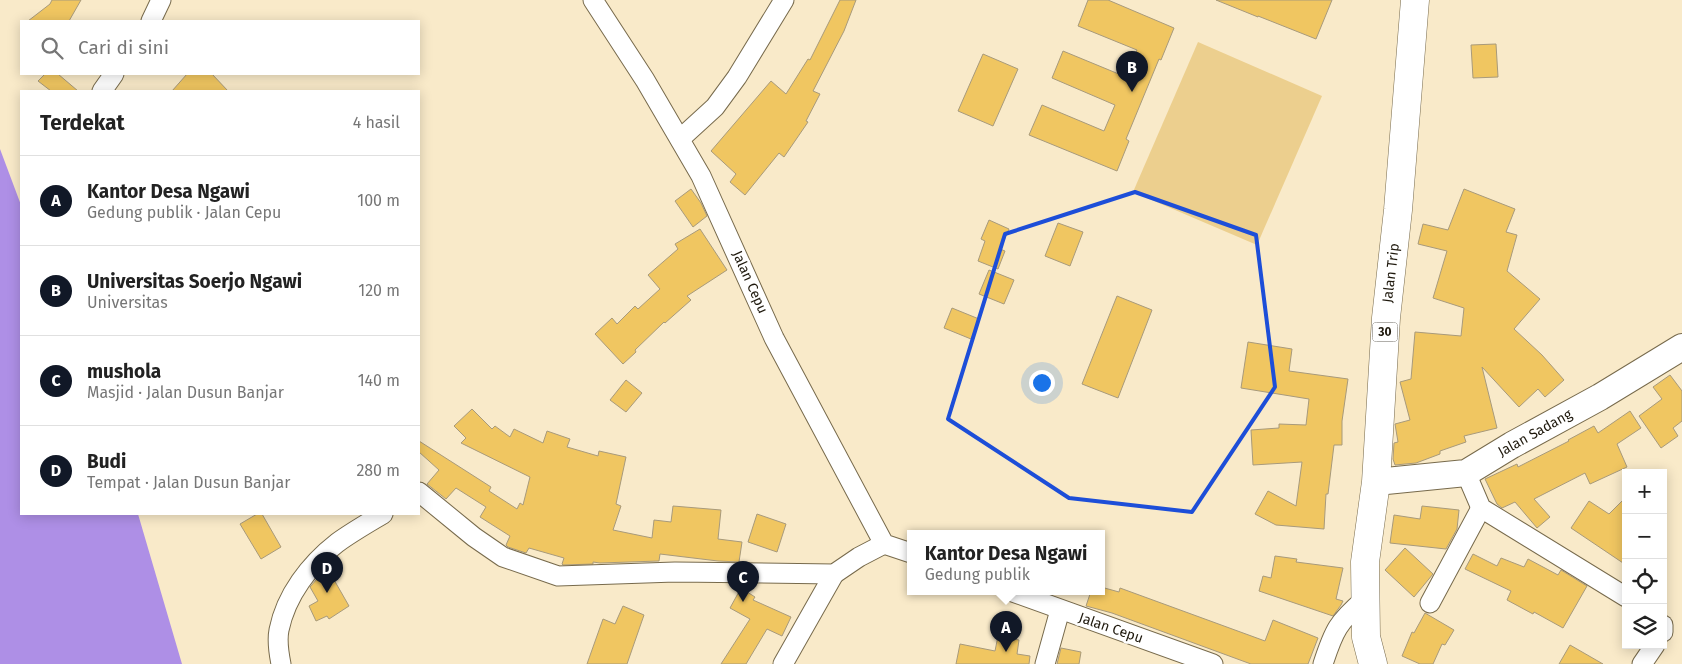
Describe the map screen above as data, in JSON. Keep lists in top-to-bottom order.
{
  "streets": {
    "highway": ["Jalan Trip", "30"],
    "main road": ["Jalan Sadang"],
    "street": ["Jalan Cepu"]
  },
  "crossings": [
    ["Jalan Trip", "Jalan Sadang"]
  ],
  "page": {
    "search": "Cari di sini",
    "pins": [
      "B",
      "D",
      "C",
      "A"
    ],
    "heading": ["Terdekat", "4 hasil"],
    "list": [
      {
        "mark": "A",
        "name": "Kantor Desa Ngawi",
        "note": "Gedung publik · Jalan Cepu",
        "value": "100 m"
      },
      {
        "mark": "B",
        "name": "Universitas Soerjo Ngawi",
        "note": "Universitas",
        "value": "120 m"
      },
      {
        "mark": "C",
        "name": "mushola",
        "note": "Masjid · Jalan Dusun Banjar",
        "value": "140 m"
      },
      {
        "mark": "D",
        "name": "Budi",
        "note": "Tempat · Jalan Dusun Banjar",
        "value": "280 m"
      }
    ],
    "map_buttons": ["+", "−"],
    "popup": ["Kantor Desa Ngawi", "Gedung publik"]
  }
}
